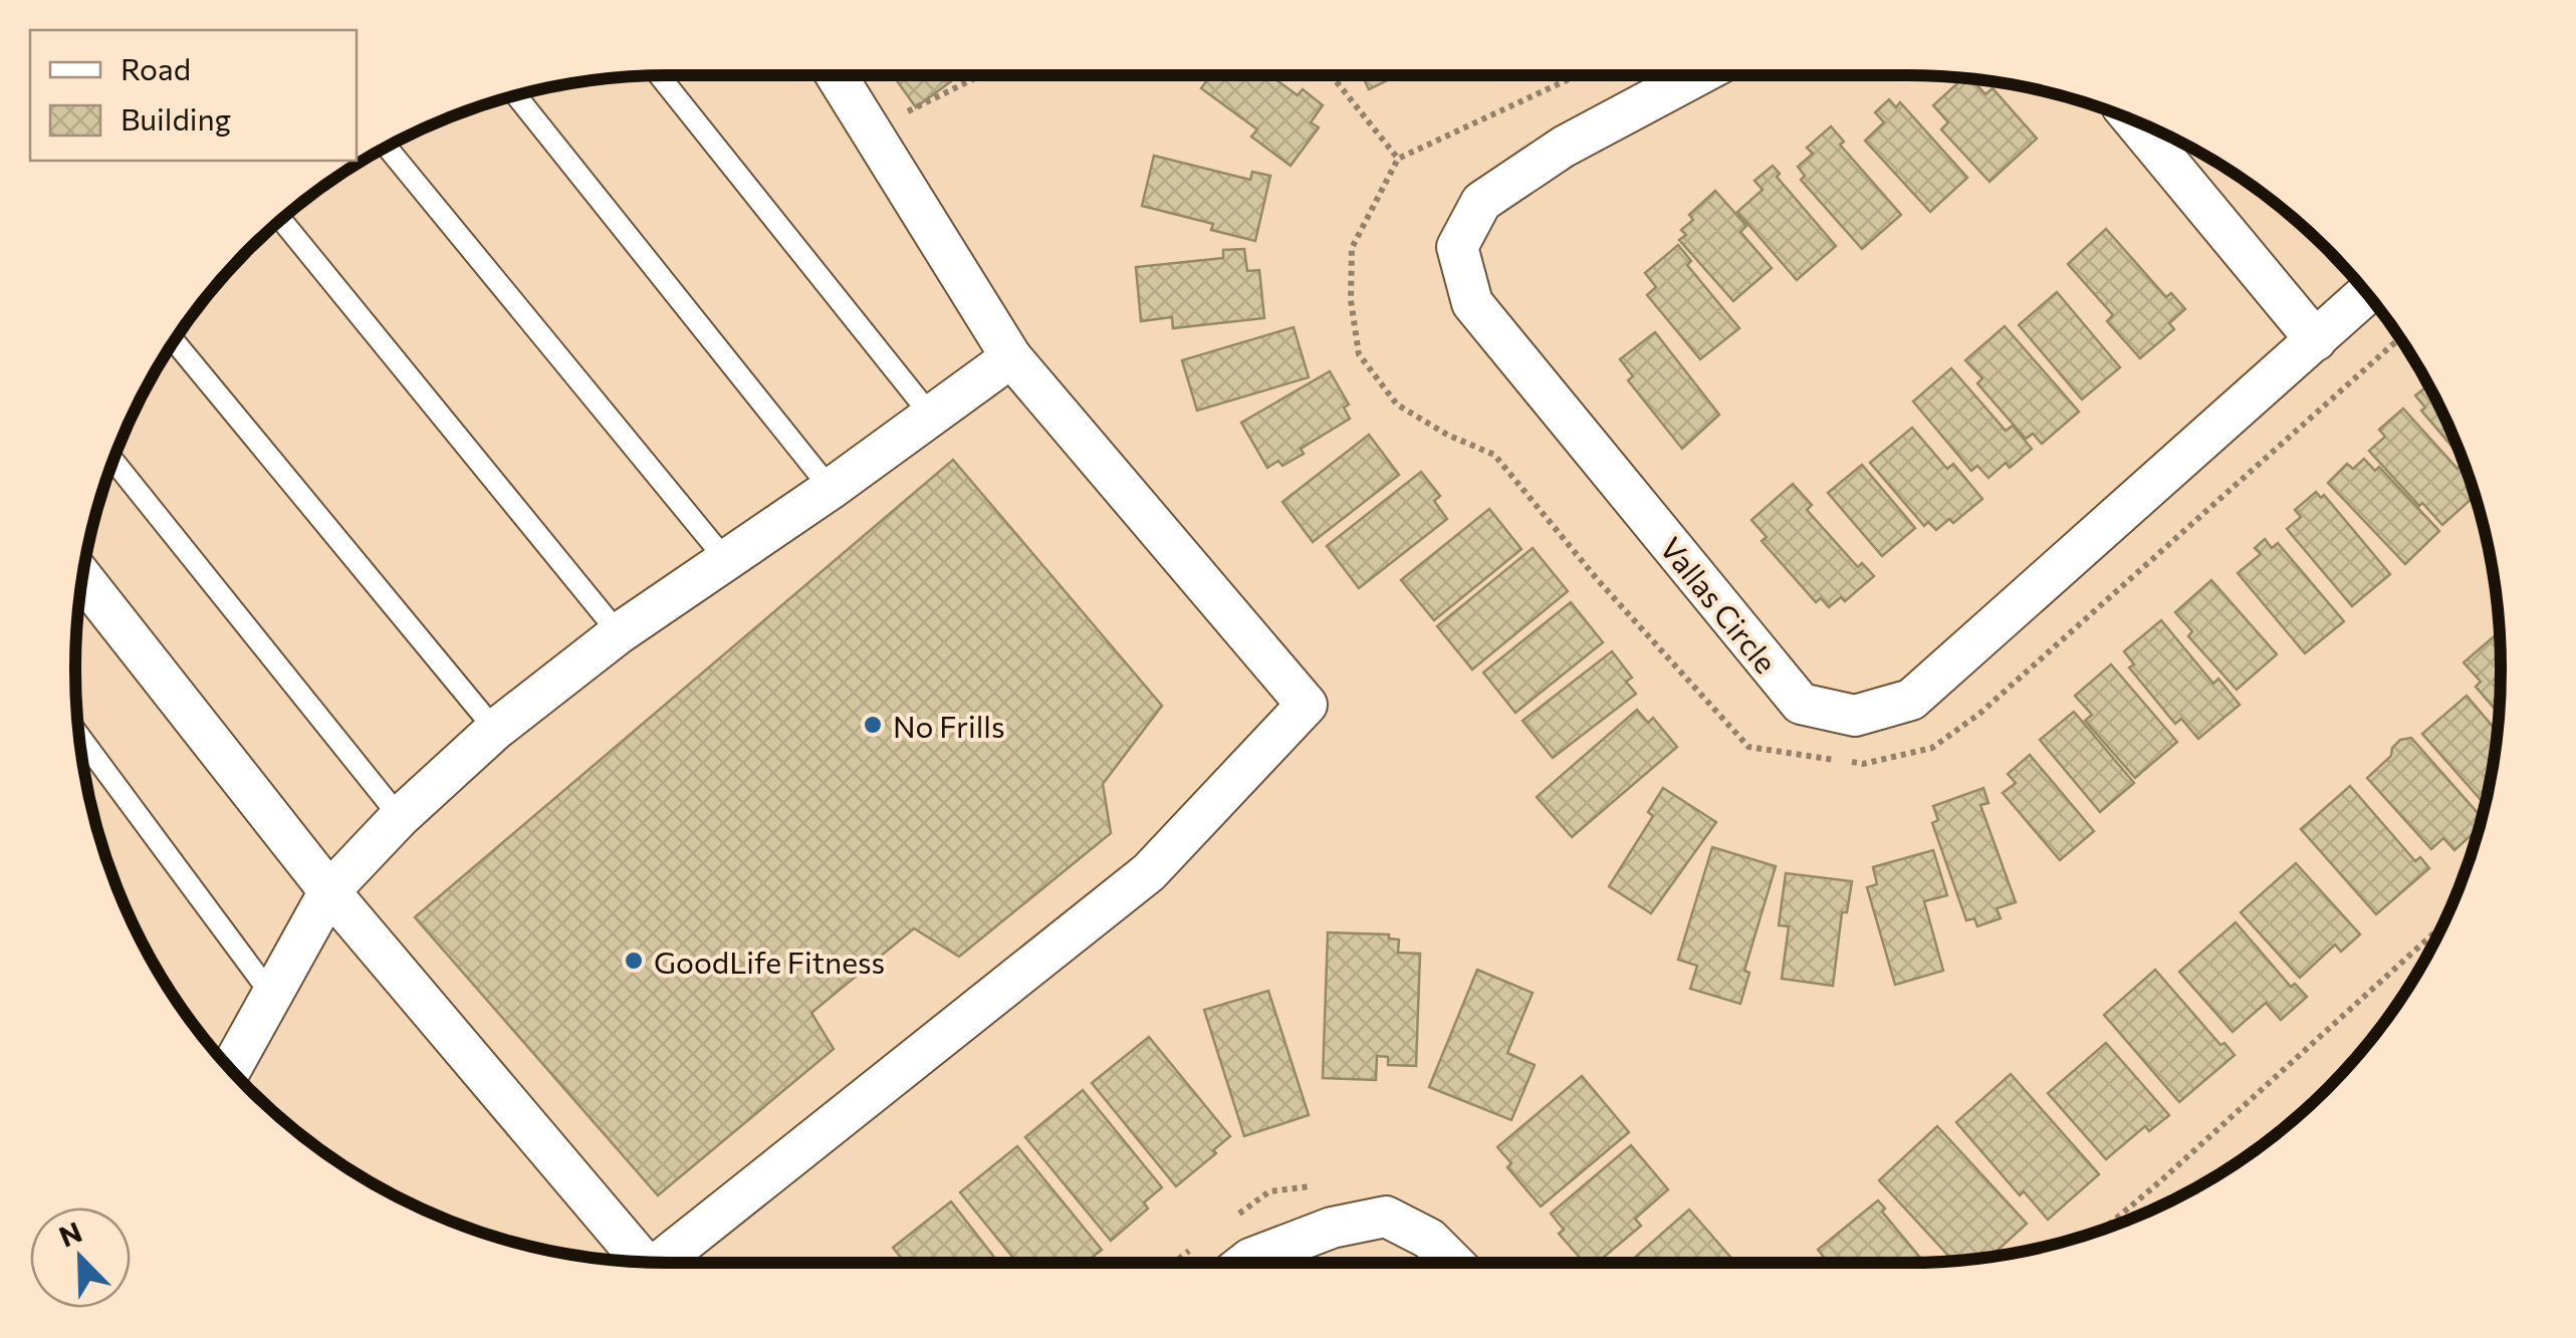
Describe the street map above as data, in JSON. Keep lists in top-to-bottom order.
{
  "streets": {
    "street": ["Vallas Circle"]
  },
  "places": ["No Frills", "GoodLife Fitness"],
  "legend": ["Road", "Building"],
  "north": "top left"
}
